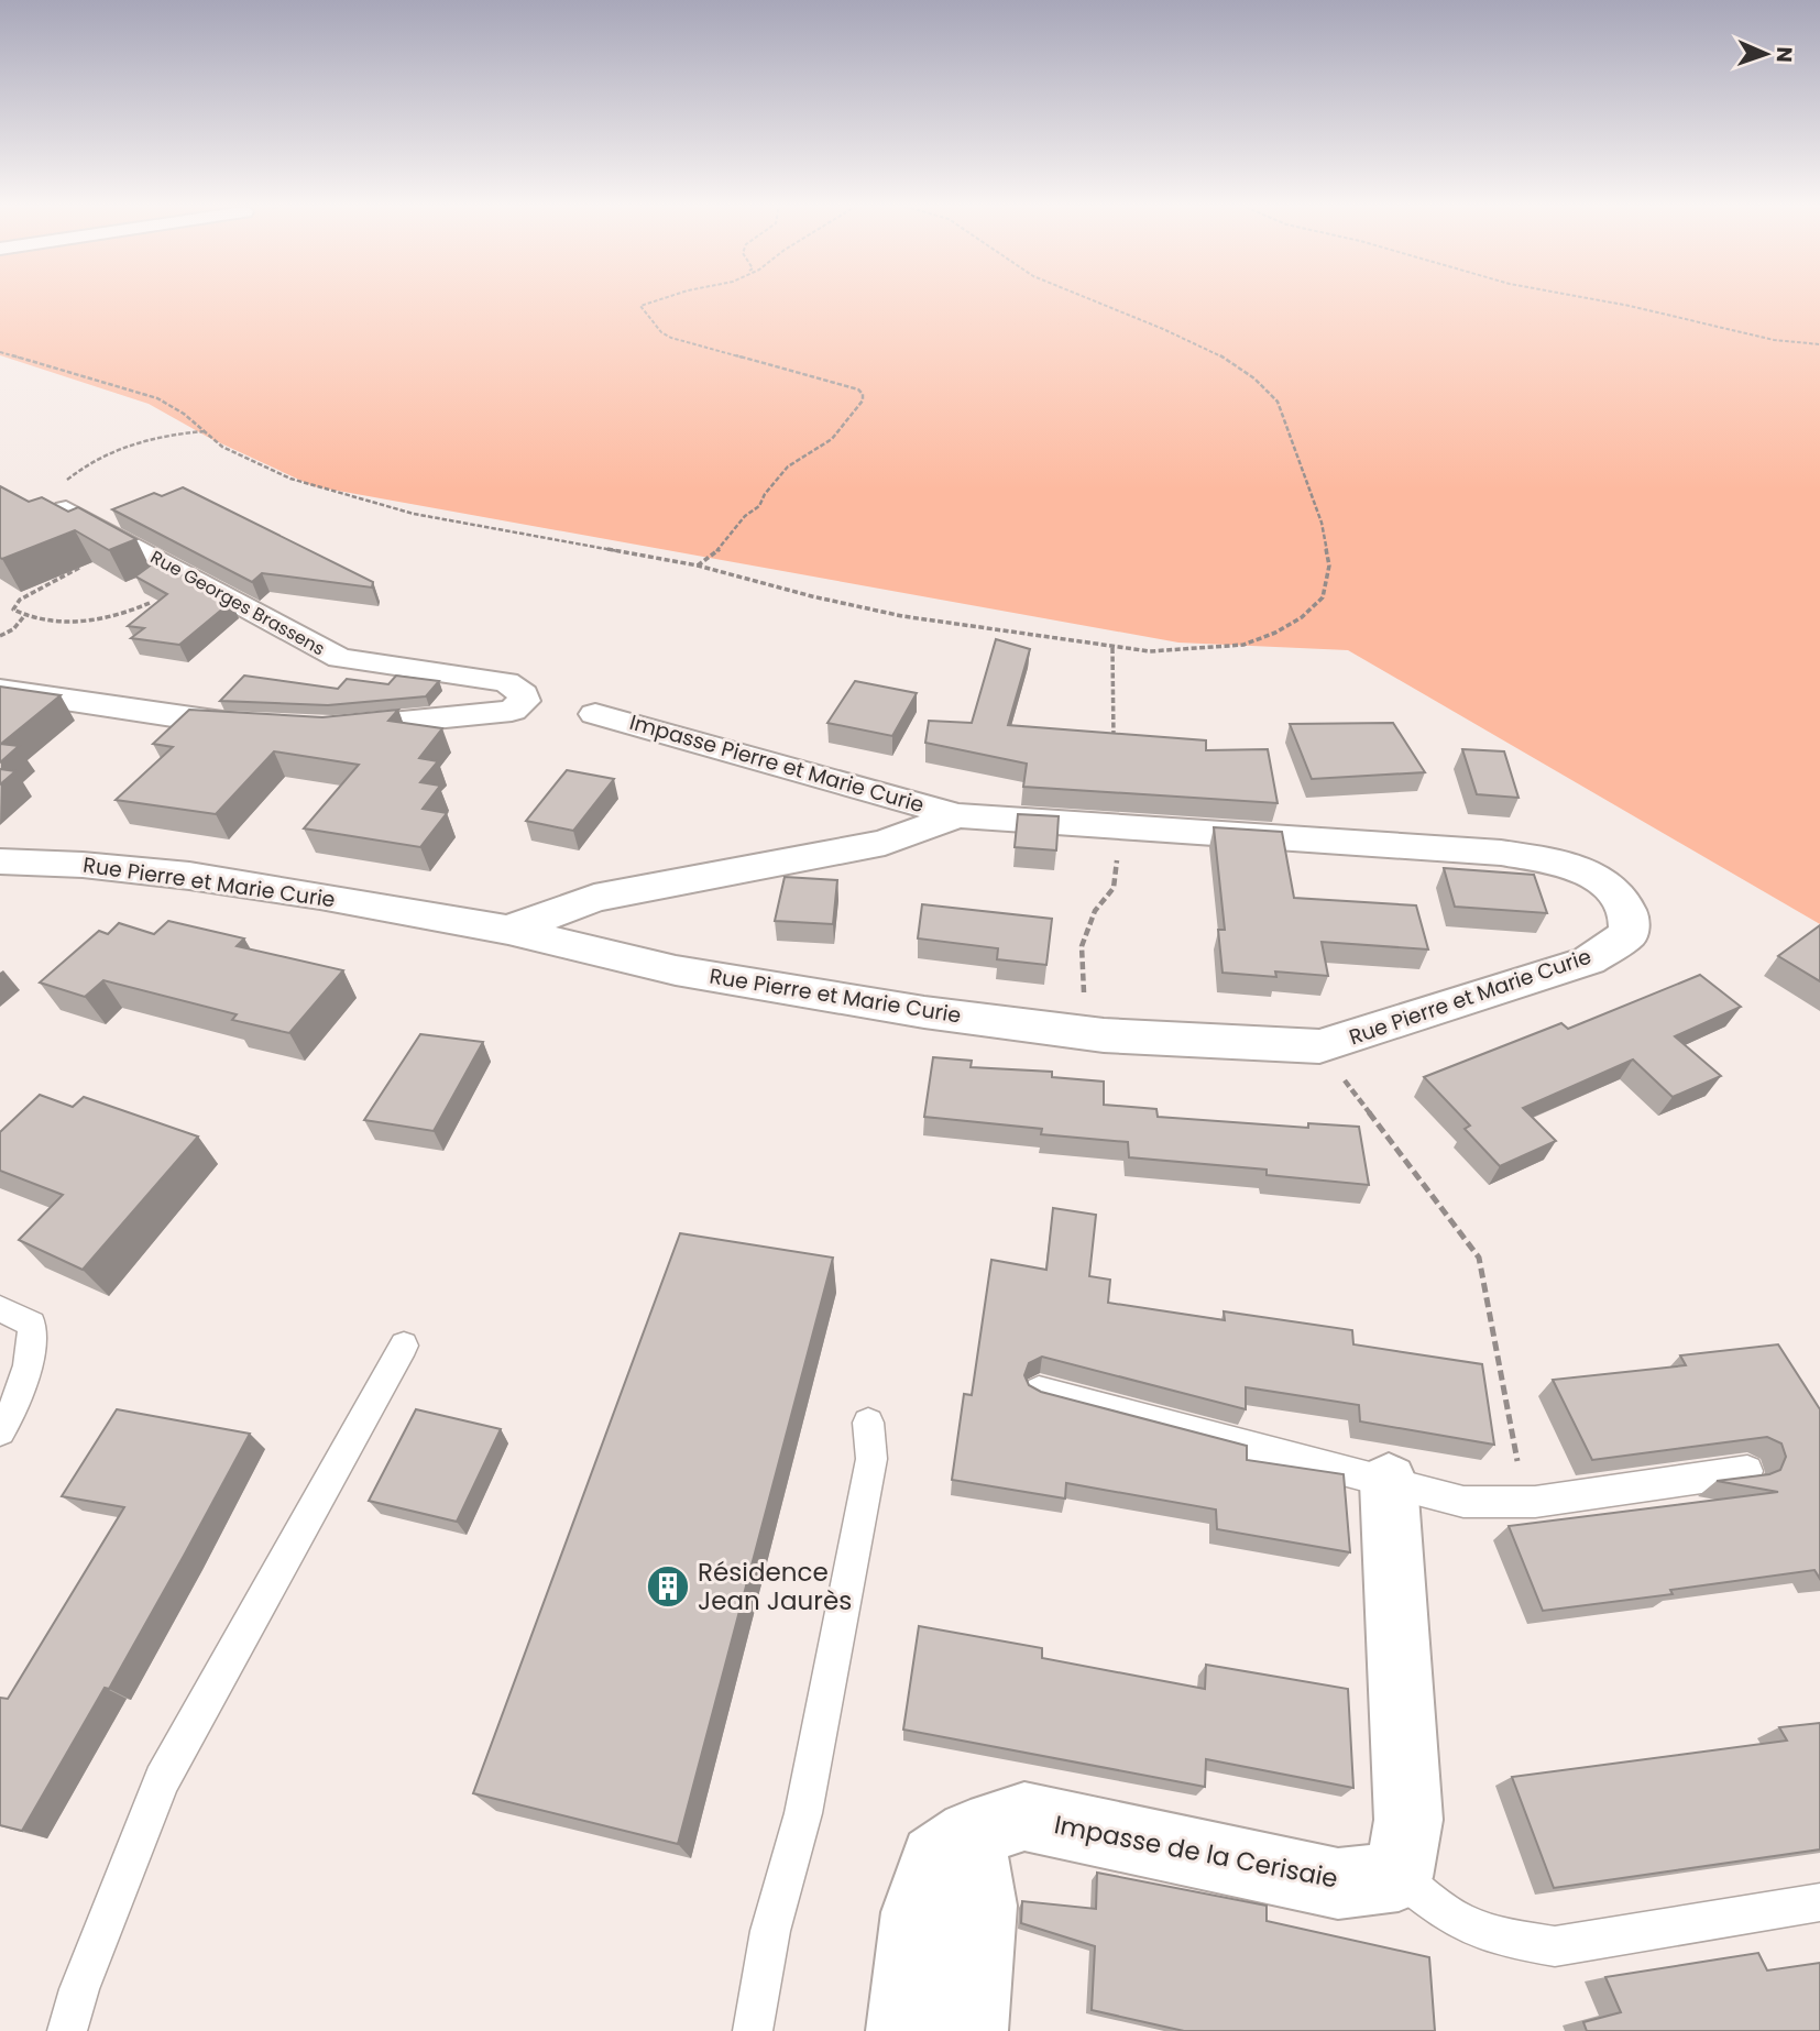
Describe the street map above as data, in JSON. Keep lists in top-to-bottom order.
{
  "streets": {
    "street": [
      "Rue Georges Brassens",
      "Impasse Pierre et Marie Curie",
      "Rue Pierre et Marie Curie",
      "Impasse de la Cerisaie"
    ]
  },
  "crossings": [
    ["Impasse Pierre et Marie Curie", "Rue Pierre et Marie Curie"]
  ],
  "places": {
    "building": ["Résidence Jean Jaurès"]
  },
  "north": "right"
}
